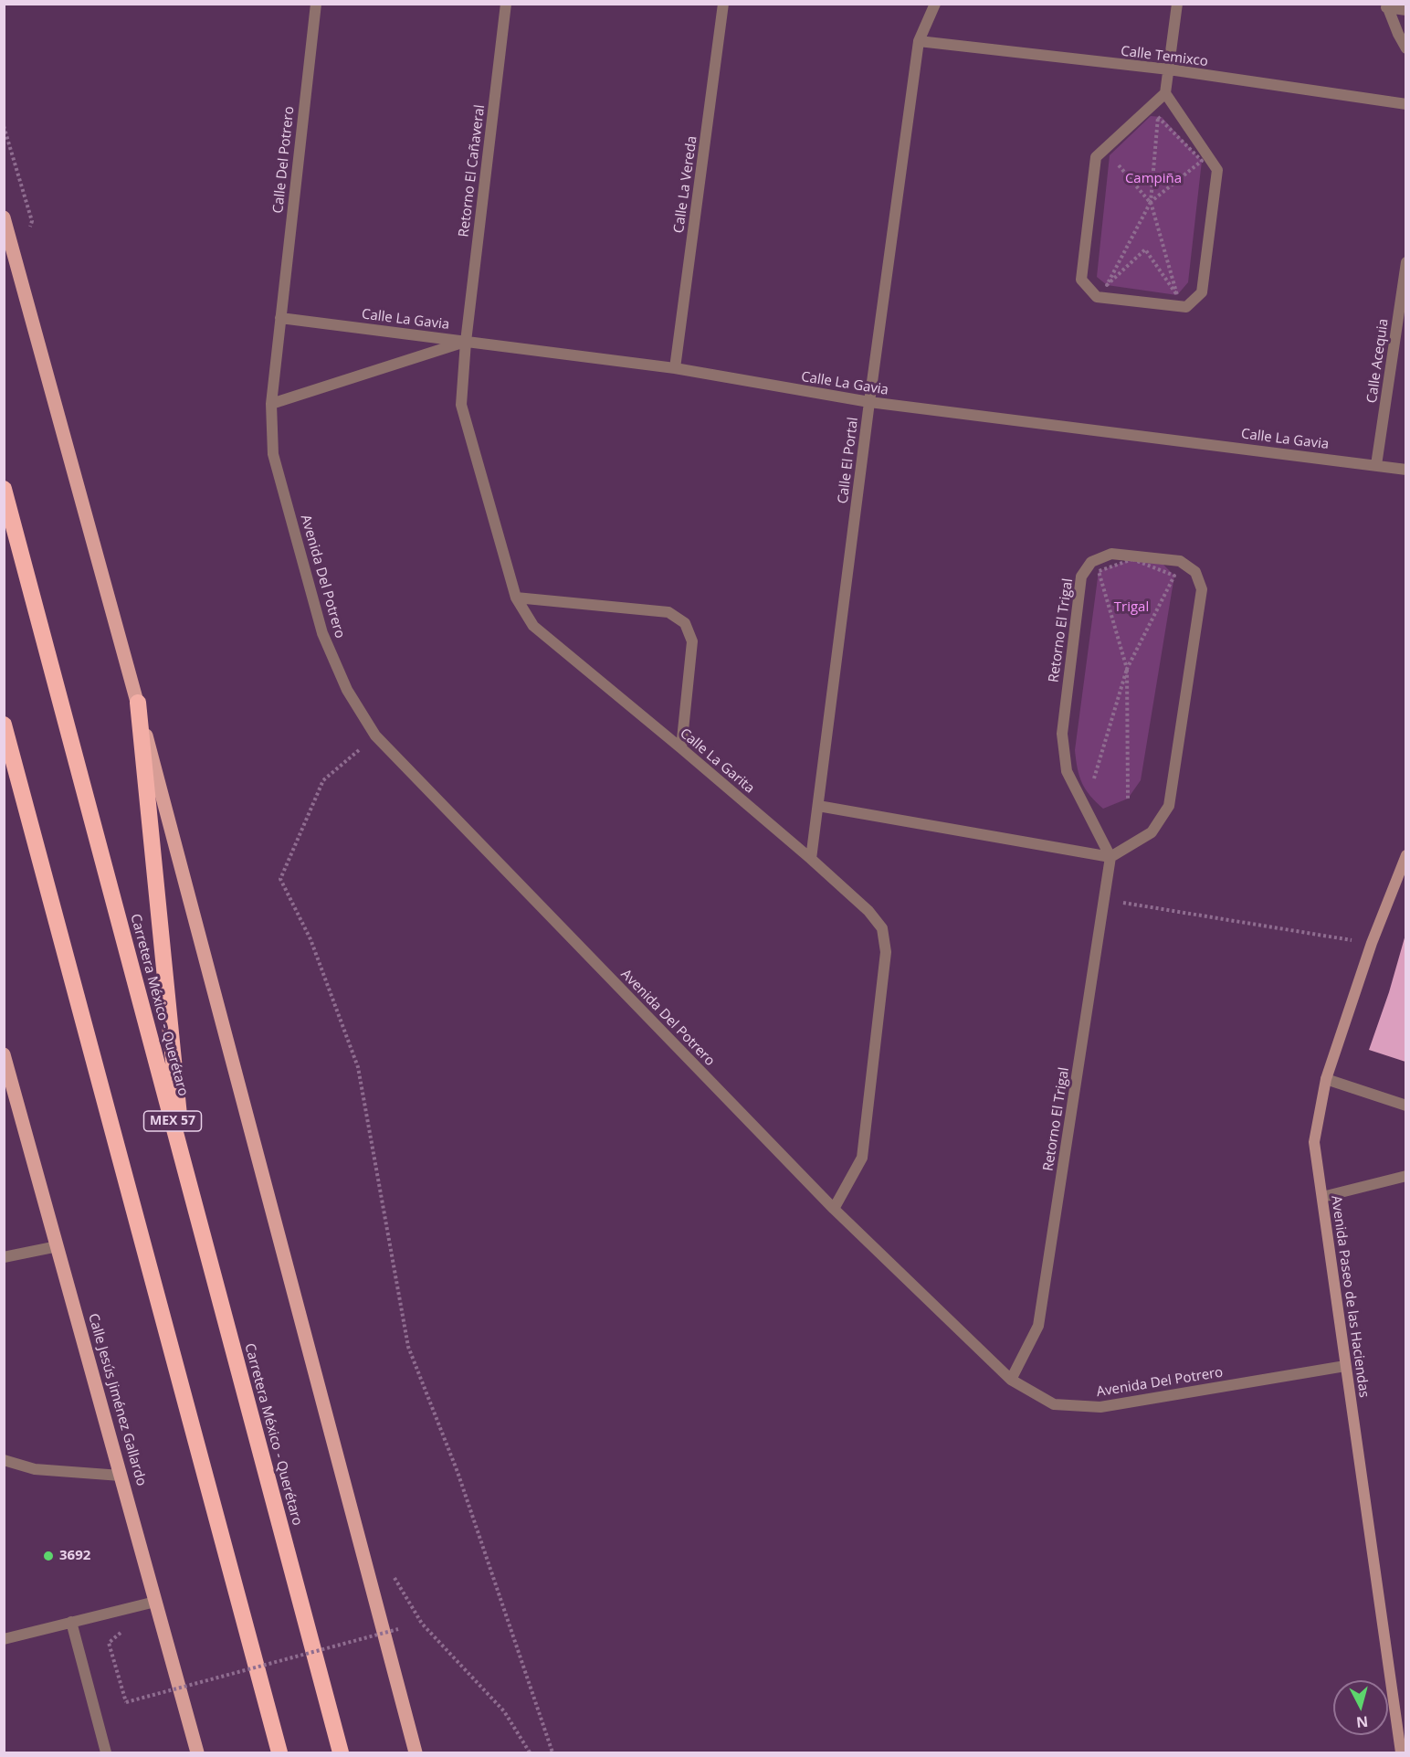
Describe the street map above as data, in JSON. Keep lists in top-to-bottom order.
{
  "streets": {
    "highway": ["Carretera México - Querétaro", "MEX 57"],
    "main road": ["Calle Jesús Jiménez Gallardo"],
    "street": [
      "Calle Temixco",
      "Calle Del Potrero",
      "Retorno El Cañaveral",
      "Calle La Vereda",
      "Calle La Gavia",
      "Calle Acequia",
      "Calle El Portal",
      "Avenida Del Potrero",
      "Retorno El Trigal",
      "Calle La Garita",
      "Avenida Paseo de las Haciendas"
    ]
  },
  "crossings": [
    ["Calle Temixco", "Calle El Portal"],
    ["Calle Del Potrero", "Calle La Gavia"],
    ["Calle Del Potrero", "Avenida Del Potrero"],
    ["Retorno El Cañaveral", "Calle La Gavia"],
    ["Retorno El Cañaveral", "Calle La Garita"],
    ["Calle La Vereda", "Calle La Gavia"],
    ["Calle La Gavia", "Calle Acequia"],
    ["Calle La Gavia", "Calle El Portal"],
    ["Calle La Gavia", "Avenida Del Potrero"],
    ["Calle La Gavia", "Calle La Garita"],
    ["Calle El Portal", "Calle La Garita"],
    ["Avenida Del Potrero", "Retorno El Trigal"],
    ["Avenida Del Potrero", "Calle La Garita"],
    ["Avenida Del Potrero", "Avenida Paseo de las Haciendas"]
  ],
  "parks": ["Campiña", "Trigal"],
  "places": ["3692"],
  "north": "bottom"
}
